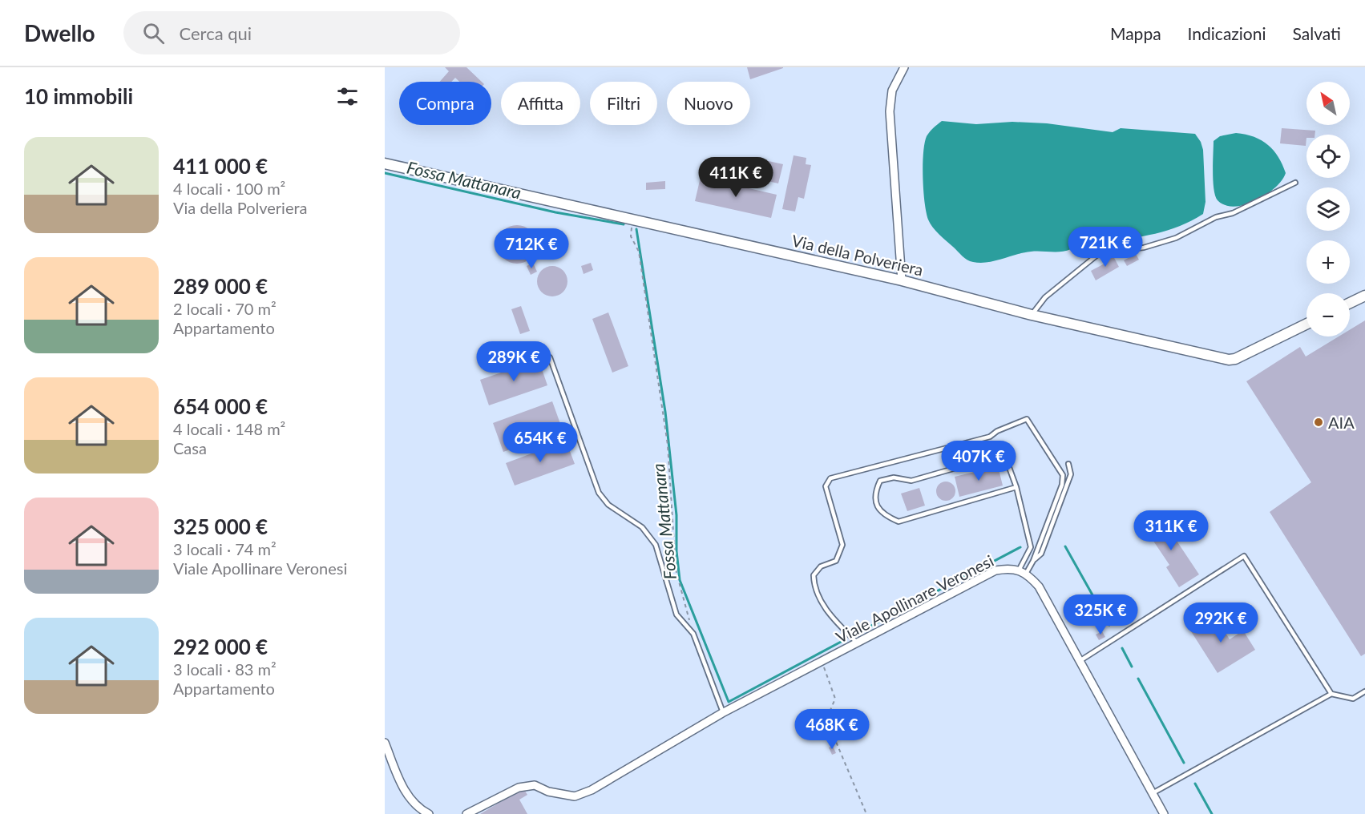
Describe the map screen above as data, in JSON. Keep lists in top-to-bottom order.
{
  "streets": {
    "street": ["Via della Polveriera", "Viale Apollinare Veronesi"]
  },
  "water": ["Fossa Mattanara"],
  "places": ["AIA"],
  "north": "top left",
  "page": {
    "header": "Dwello",
    "search": "Cerca qui",
    "nav": ["Mappa", "Indicazioni", "Salvati"],
    "heading": "10 immobili",
    "map_buttons": ["+", "−"],
    "chip": [
      "Compra",
      "Affitta",
      "Filtri",
      "Nuovo"
    ],
    "list": [
      {
        "name": "411 000 €",
        "note": "4 locali · 100 m² · Via della Polveriera"
      },
      {
        "name": "289 000 €",
        "note": "2 locali · 70 m² · Appartamento"
      },
      {
        "name": "654 000 €",
        "note": "4 locali · 148 m² · Casa"
      },
      {
        "name": "325 000 €",
        "note": "3 locali · 74 m² · Viale Apollinare Veronesi"
      },
      {
        "name": "292 000 €",
        "note": "3 locali · 83 m² · Appartamento"
      }
    ],
    "price": [
      "411K €",
      "721K €",
      "712K €",
      "289K €",
      "654K €",
      "407K €",
      "311K €",
      "325K €",
      "292K €",
      "468K €"
    ]
  }
}
